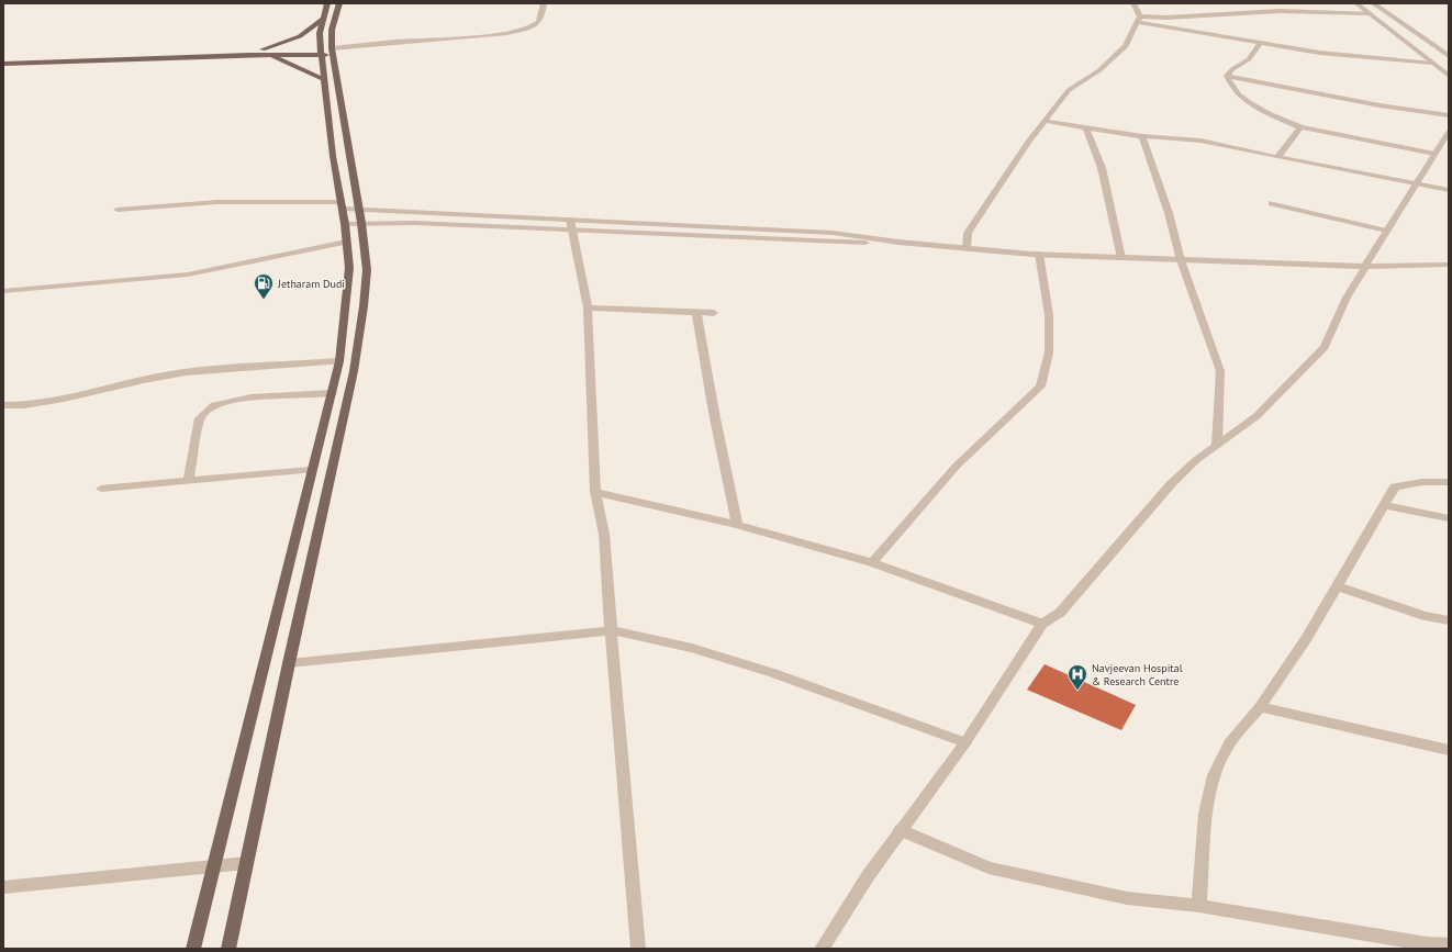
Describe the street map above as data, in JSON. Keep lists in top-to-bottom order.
{
  "places": {
    "fuel station": ["Jetharam Dudi"],
    "hospital": ["Navjeevan Hospital & Research Centre"]
  }
}
